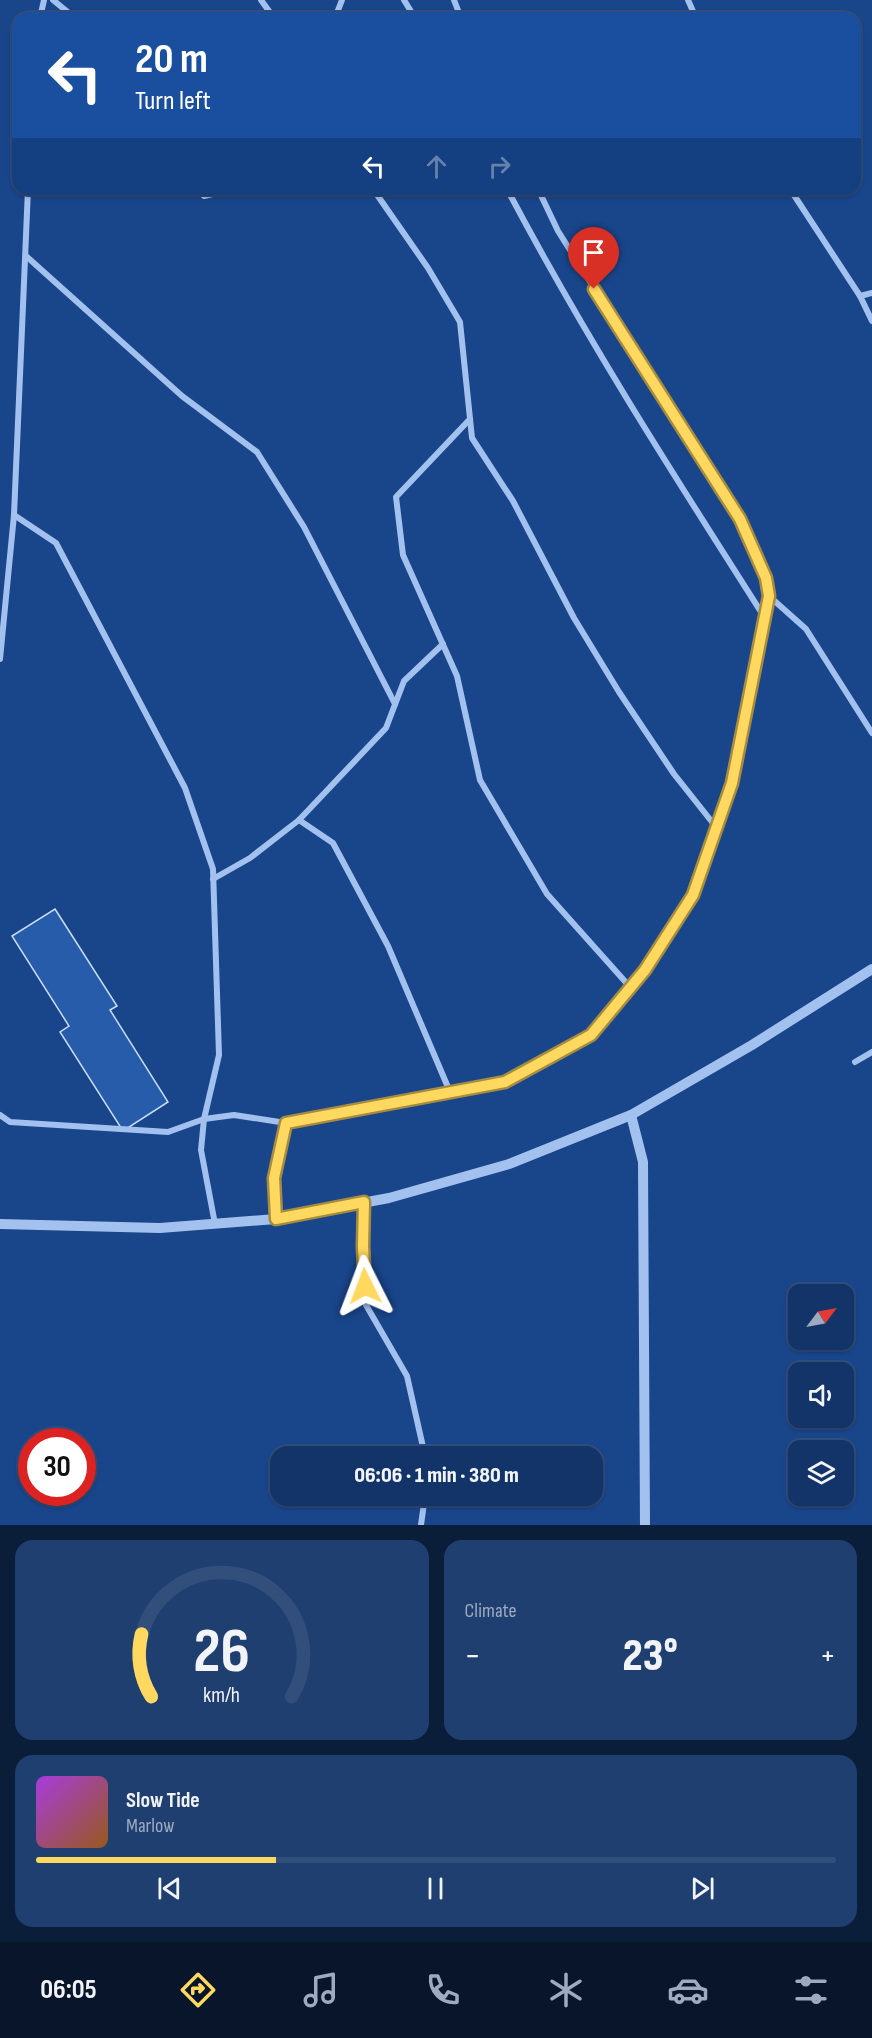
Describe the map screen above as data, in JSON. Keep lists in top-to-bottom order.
{
  "north": "top right",
  "page": {
    "turn": ["20 m", "Turn left"],
    "limit": "30",
    "trip": "06:06 · 1 min · 380 m",
    "tile": "Climate",
    "heat": ["−", "23°", "+"],
    "song": ["Slow Tide", "Marlow"],
    "tabs": "06:05",
    "gauge": ["26", "km/h"]
  }
}
